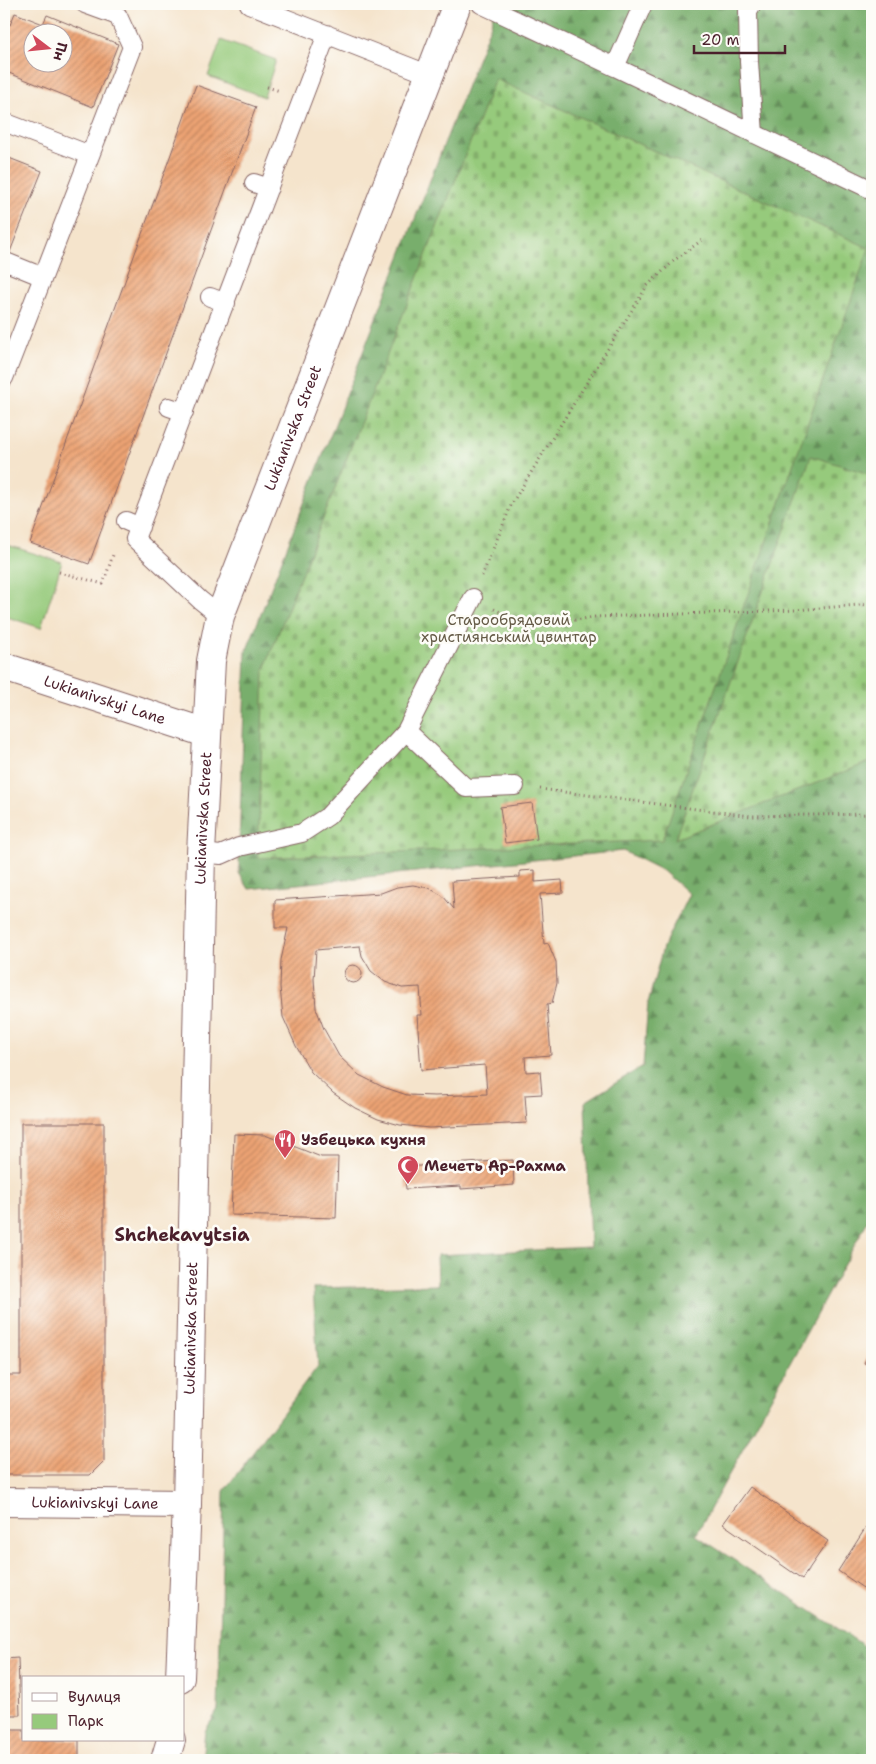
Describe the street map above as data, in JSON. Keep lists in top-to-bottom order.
{
  "streets": {
    "street": ["Lukianivska Street", "Lukianivskyi Lane"]
  },
  "crossings": [
    ["Lukianivska Street", "Lukianivskyi Lane"]
  ],
  "districts": ["Shchekavytsia"],
  "parks": ["Старообрядовий християнський цвинтар"],
  "places": {
    "restaurant": ["Узбецька кухня"],
    "mosque": ["Мечеть Ар-Рахма"]
  },
  "legend": ["Вулиця", "Парк"],
  "scale_bar": "20 m",
  "north": "right"
}
